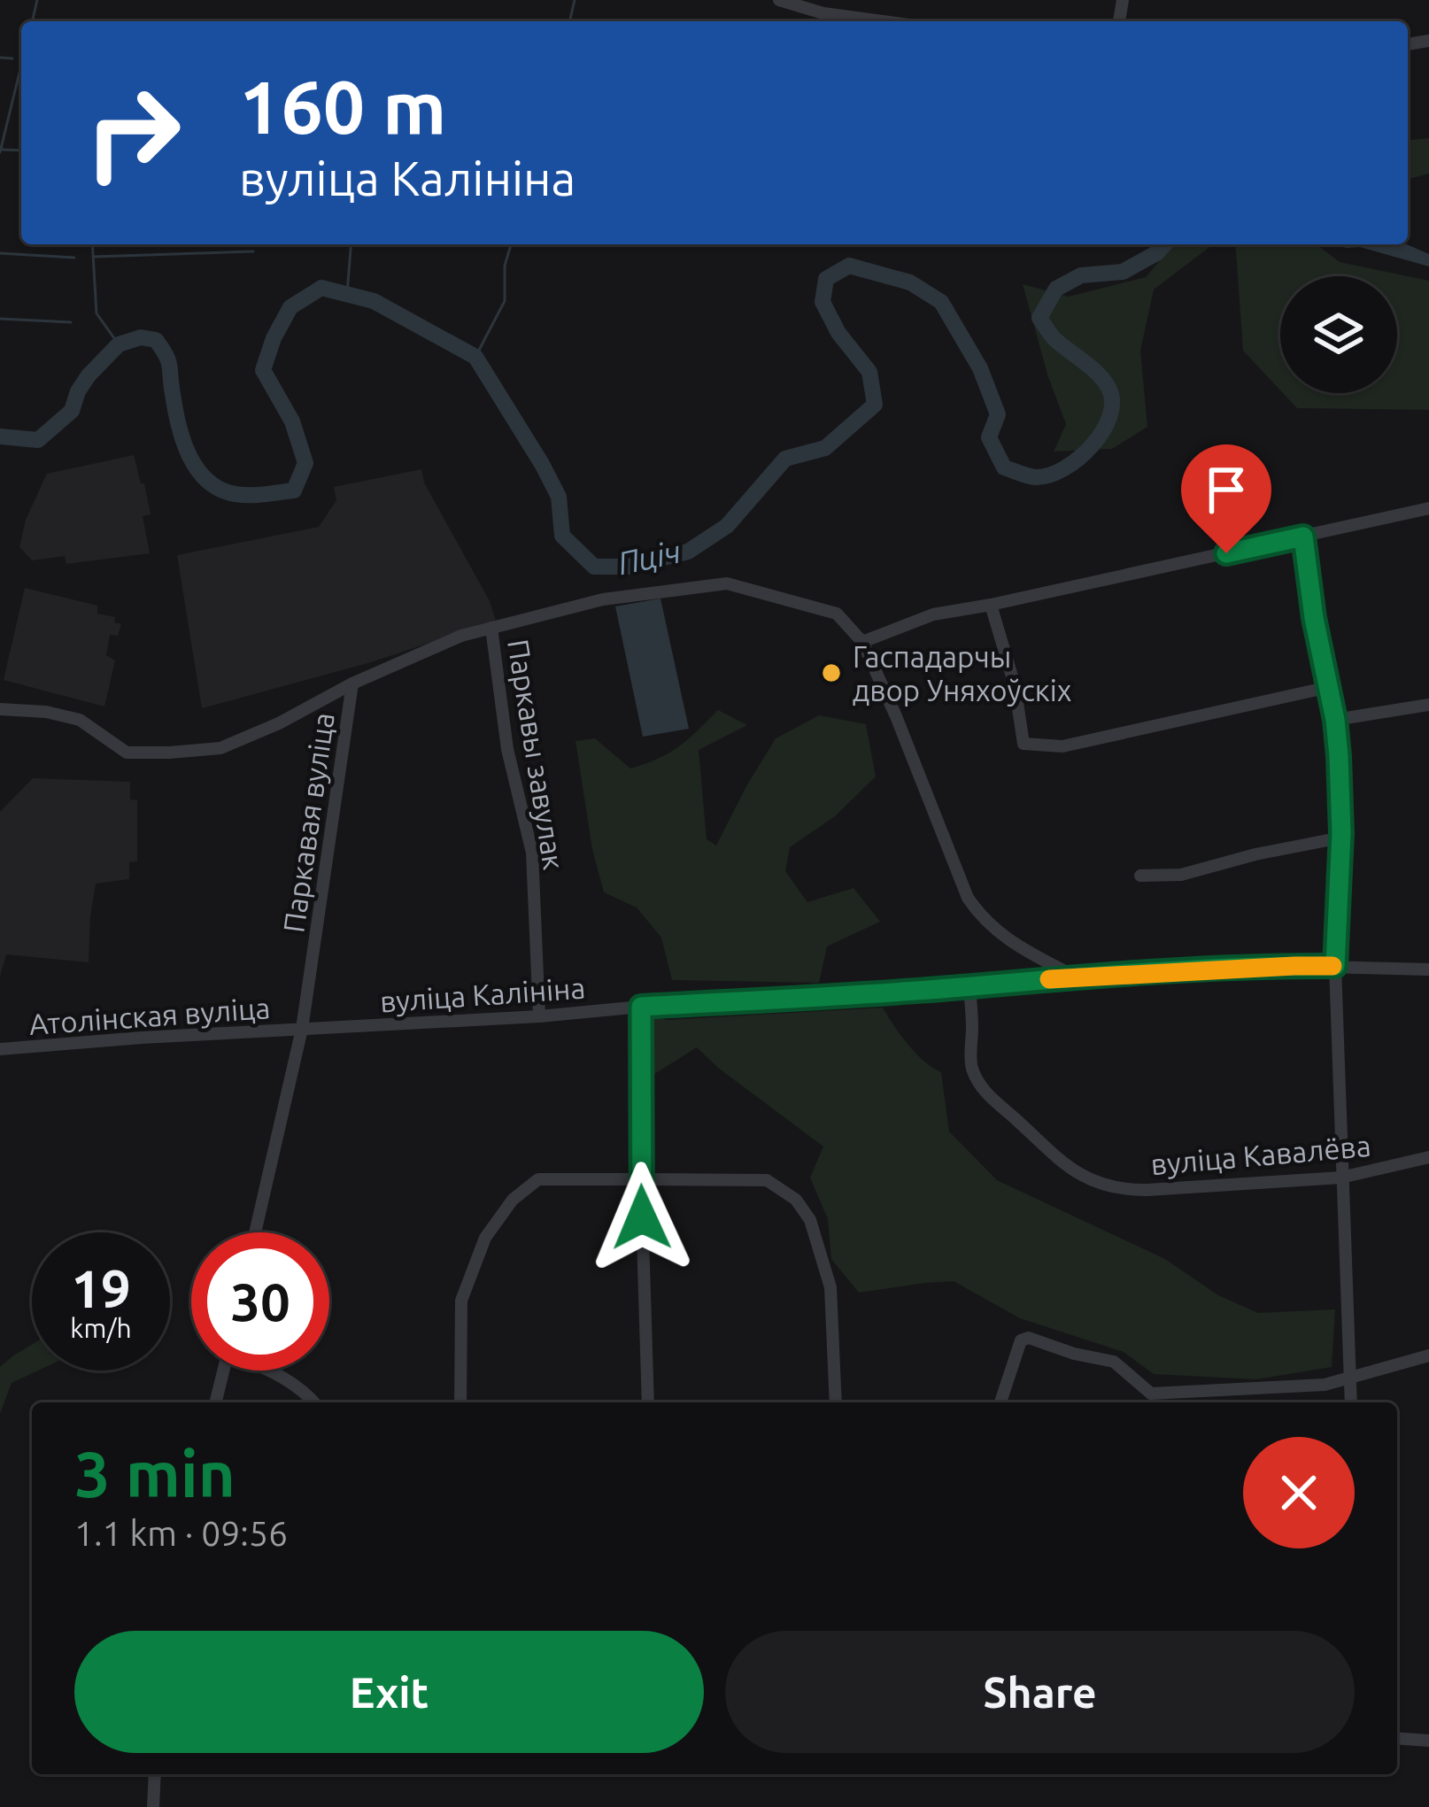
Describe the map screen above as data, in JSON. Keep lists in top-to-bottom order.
{
  "streets": {
    "street": [
      "Паркавы завулак",
      "Паркавая вуліца",
      "вуліца Калініна",
      "Атолінская вуліца",
      "вуліца Кавалёва"
    ]
  },
  "crossings": [
    ["Паркавы завулак", "Паркавая вуліца"],
    ["Паркавы завулак", "вуліца Калініна"],
    ["Паркавая вуліца", "вуліца Калініна"],
    ["Паркавая вуліца", "Атолінская вуліца"],
    ["вуліца Калініна", "Атолінская вуліца"],
    ["вуліца Калініна", "вуліца Кавалёва"]
  ],
  "water": ["Пціч"],
  "places": ["Гаспадарчы двор Уняхоўскіх"],
  "page": {
    "turn": ["160 m", "вуліца Калініна"],
    "speed": "19 km/h",
    "limit": "30",
    "heading": ["3 min", "1.1 km · 09:56"],
    "buttons": ["Exit", "Share"]
  }
}
